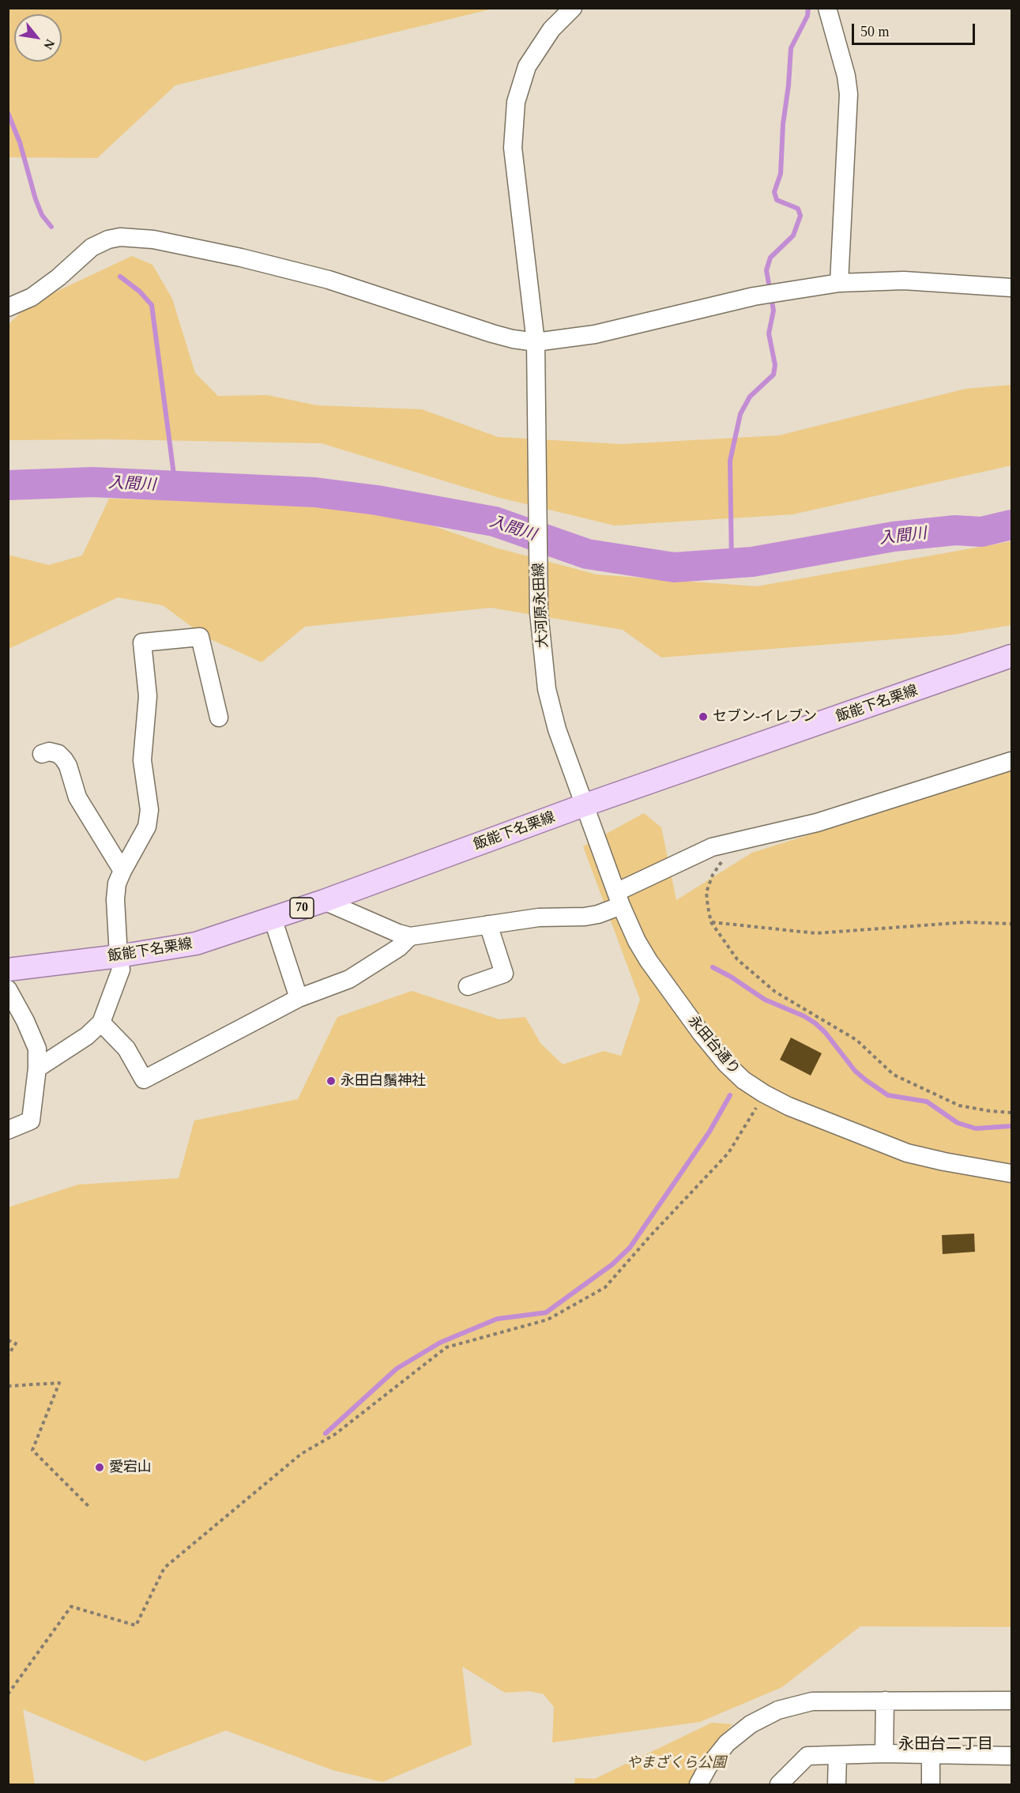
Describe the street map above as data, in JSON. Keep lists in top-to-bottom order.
{
  "streets": {
    "main road": ["飯能下名栗線", "70"],
    "street": ["大河原永田線", "永田台通り"]
  },
  "crossings": [
    ["大河原永田線", "飯能下名栗線"],
    ["大河原永田線", "永田台通り"],
    ["飯能下名栗線", "永田台通り"]
  ],
  "districts": ["永田台二丁目"],
  "water": ["入間川"],
  "parks": ["やまざくら公園"],
  "places": ["セブン-イレブン", "永田白鬚神社", "愛宕山"],
  "scale_bar": "50 m",
  "north": "bottom right"
}
